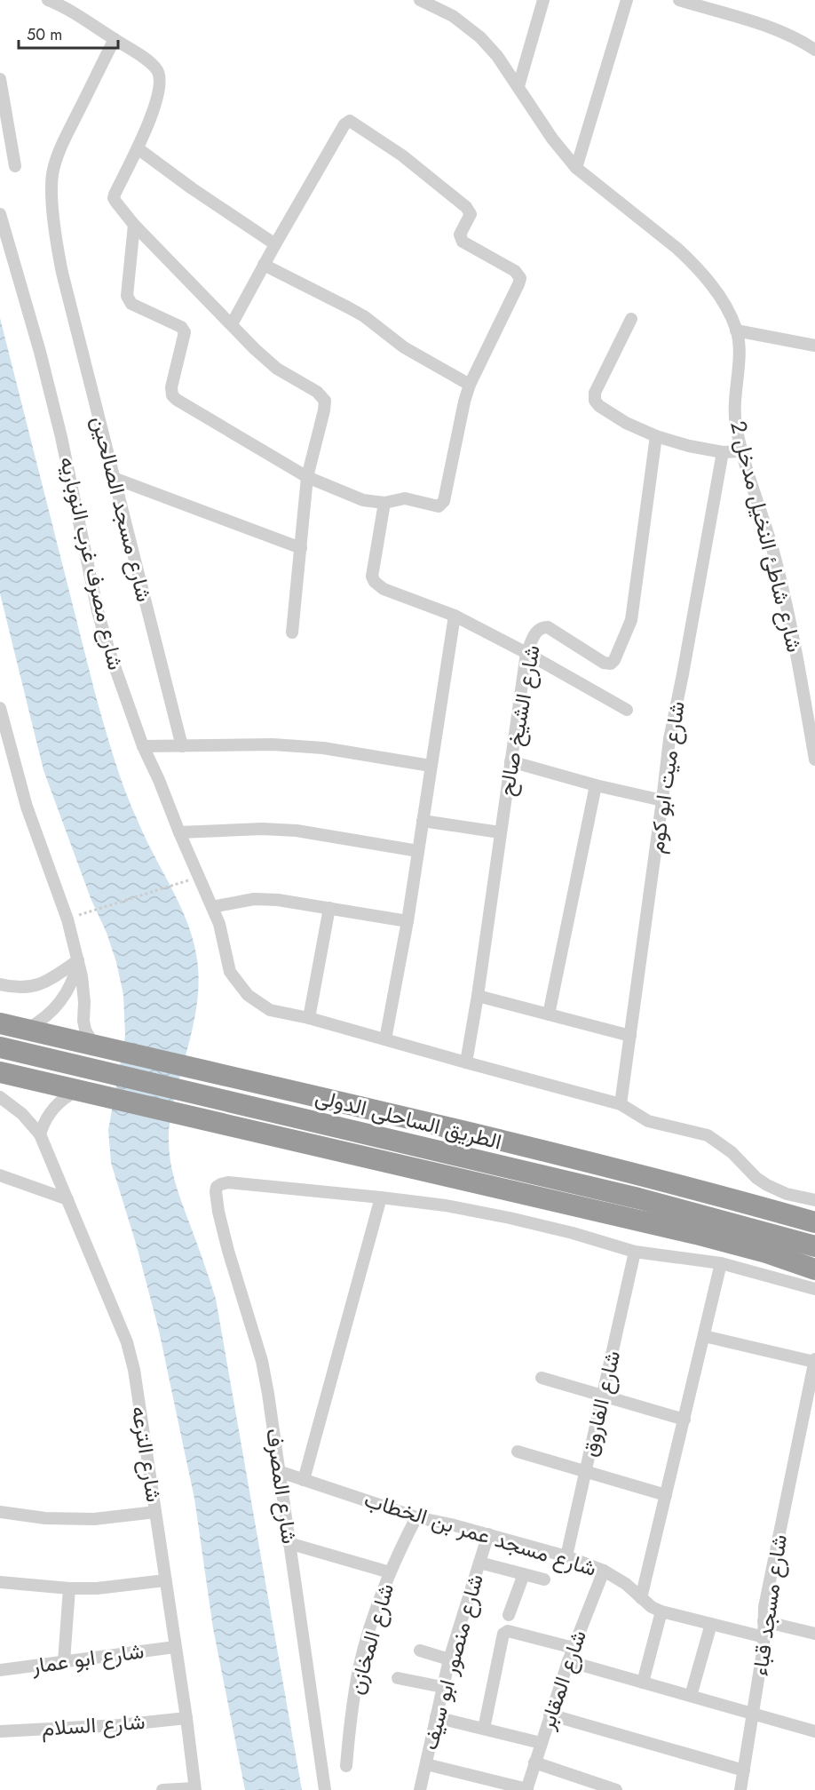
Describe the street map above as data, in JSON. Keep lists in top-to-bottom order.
{
  "streets": {
    "highway": ["الطريق الساحلى الدولى"],
    "street": [
      "شارع مسجد الصالحين",
      "شارع شاطئ النخيل مدخل 2",
      "شارع مصرف غرب النوباريه",
      "شارع الشيخ صالح",
      "شارع ميت ابو كوم",
      "شارع الفاروق",
      "شارع الترعه",
      "شارع المصرف",
      "شارع مسجد عمر بن الخطاب",
      "شارع مسجد قباء",
      "شارع المخازن",
      "شارع ابو عمار",
      "شارع منصور ابو سيف",
      "شارع المقابر",
      "شارع السلام"
    ]
  },
  "crossings": [
    ["شارع الفاروق", "شارع مسجد عمر بن الخطاب"],
    ["شارع الترعه", "شارع ابو عمار"],
    ["شارع الترعه", "شارع السلام"],
    ["شارع المصرف", "شارع مسجد عمر بن الخطاب"],
    ["شارع مسجد عمر بن الخطاب", "شارع مسجد قباء"],
    ["شارع مسجد عمر بن الخطاب", "شارع المخازن"],
    ["شارع مسجد عمر بن الخطاب", "شارع منصور ابو سيف"],
    ["شارع مسجد عمر بن الخطاب", "شارع المقابر"]
  ],
  "scale_bar": "50 m"
}
